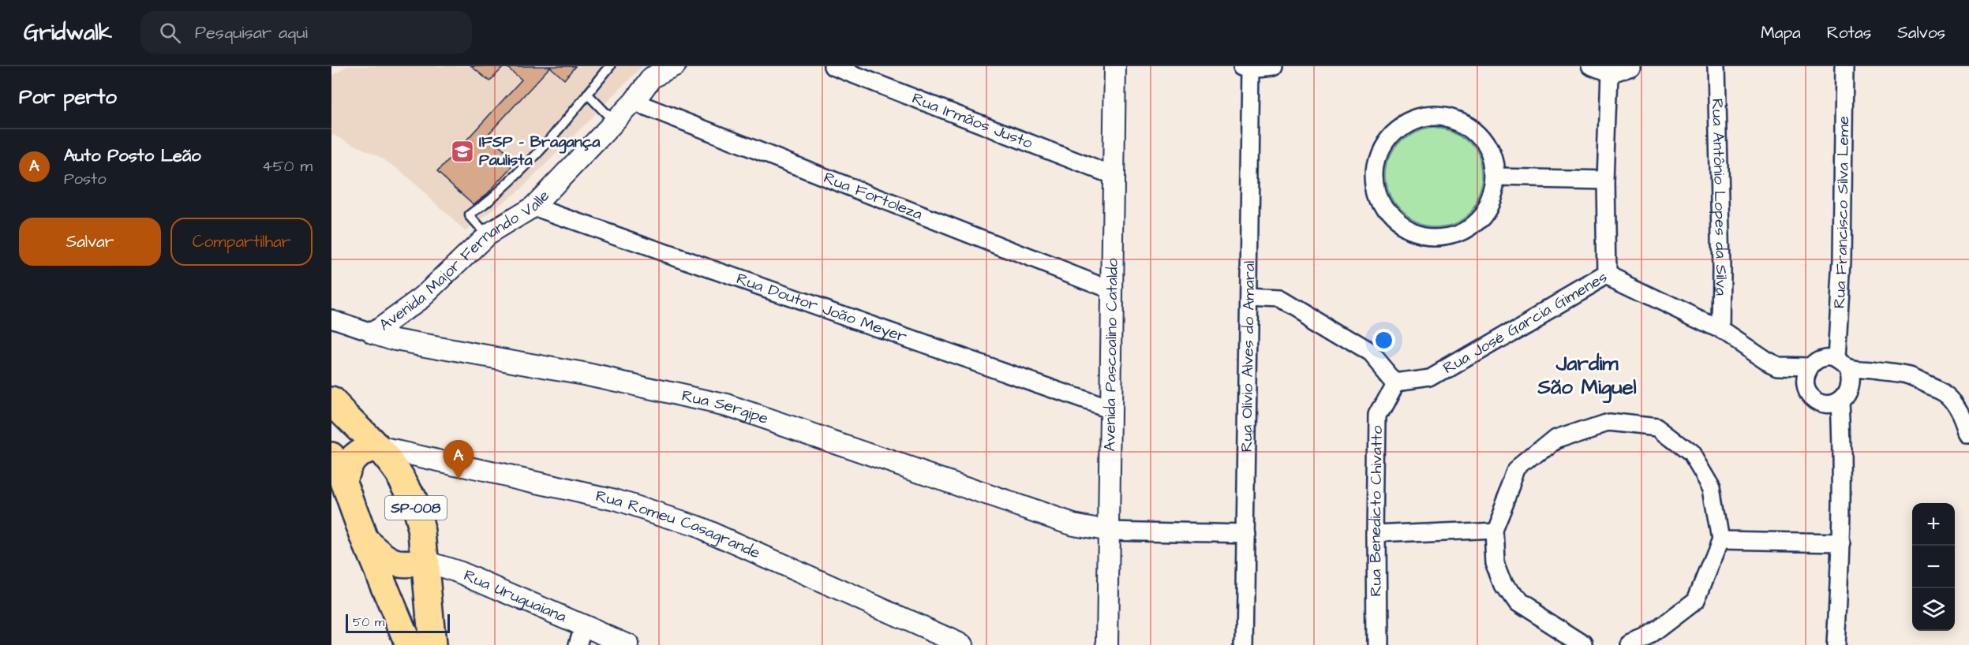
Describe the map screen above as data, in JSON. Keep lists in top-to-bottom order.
{
  "streets": {
    "main road": ["SP-008"],
    "street": [
      "Rua Irmãos Justo",
      "Rua Fortoleza",
      "Rua Antônio Lopes da Silva",
      "Rua Francisco Silva Leme",
      "Avenida Major Fernando Valle",
      "Rua Doutor João Meyer",
      "Rua José Garcia Gimenes",
      "Avenida Pascoalino Cataldo",
      "Rua Olívio Alves do Amaral",
      "Rua Sergipe",
      "Rua Benedicto Chivatto",
      "Rua Romeu Casagrande",
      "Rua Uruguaiana"
    ]
  },
  "crossings": [
    ["Rua Irmãos Justo", "Avenida Pascoalino Cataldo"],
    ["Rua Fortoleza", "Avenida Major Fernando Valle"],
    ["Rua Fortoleza", "Avenida Pascoalino Cataldo"],
    ["Rua Antônio Lopes da Silva", "Rua José Garcia Gimenes"],
    ["Rua Francisco Silva Leme", "Rua José Garcia Gimenes"],
    ["Avenida Major Fernando Valle", "Rua Doutor João Meyer"],
    ["Avenida Major Fernando Valle", "Rua Sergipe"],
    ["Rua Doutor João Meyer", "Avenida Pascoalino Cataldo"],
    ["Rua José Garcia Gimenes", "Rua Benedicto Chivatto"],
    ["Avenida Pascoalino Cataldo", "Rua Sergipe"],
    ["SP-008", "Rua Romeu Casagrande"],
    ["SP-008", "Rua Uruguaiana"]
  ],
  "districts": ["Jardim São Miguel"],
  "places": {
    "school or university": ["IFSP - Bragança Paulista"]
  },
  "scale_bar": "50 m",
  "page": {
    "header": "Gridwalk",
    "search": "Pesquisar aqui",
    "nav": ["Mapa", "Rotas", "Salvos"],
    "heading": "Por perto",
    "list": [
      {
        "mark": "A",
        "name": "Auto Posto Leão",
        "note": "Posto",
        "value": "450 m"
      }
    ],
    "buttons": ["Salvar", "Compartilhar"],
    "pins": "A",
    "map_buttons": ["+", "−"],
    "scale": "50 m"
  }
}
